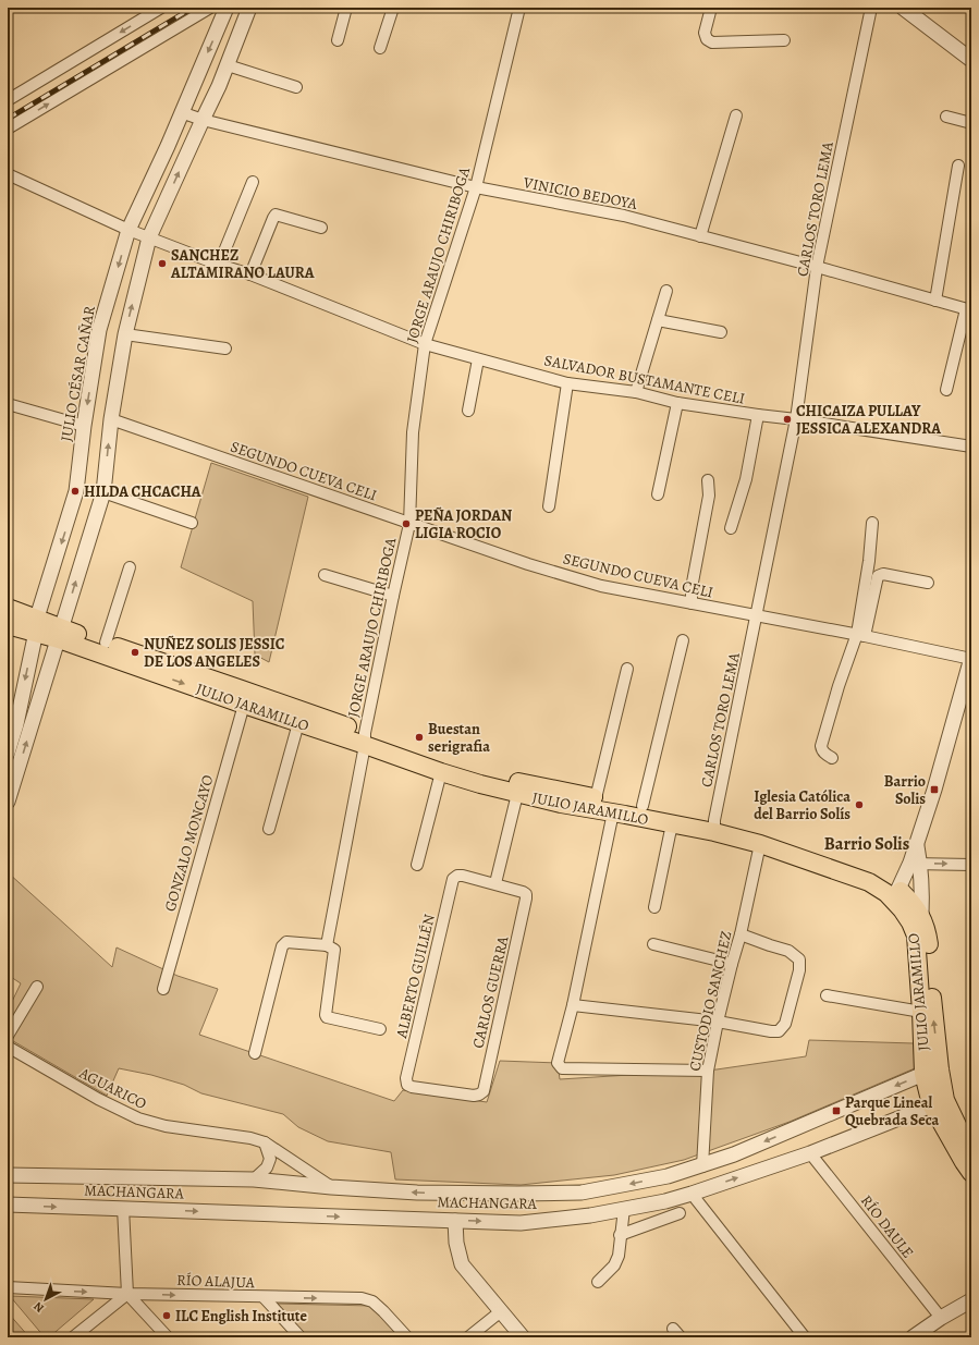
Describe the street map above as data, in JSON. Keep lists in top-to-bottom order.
{
  "streets": {
    "main road": ["JULIO JARAMILLO"],
    "street": [
      "VINICIO BEDOYA",
      "CARLOS TORO LEMA",
      "JORGE ARAUJO CHIRIBOGA",
      "JULIO CÉSAR CAÑAR",
      "SALVADOR BUSTAMANTE CELI",
      "SEGUNDO CUEVA CELI",
      "GONZALO MONCAYO",
      "ALBERTO GUILLÉN",
      "CARLOS GUERRA",
      "CUSTODIO SANCHEZ",
      "AGUARICO",
      "MACHANGARA",
      "RÍO DAULE",
      "RÍO ALAJUA"
    ]
  },
  "crossings": [
    ["VINICIO BEDOYA", "CARLOS TORO LEMA"],
    ["VINICIO BEDOYA", "JORGE ARAUJO CHIRIBOGA"],
    ["VINICIO BEDOYA", "JULIO CÉSAR CAÑAR"],
    ["CARLOS TORO LEMA", "SALVADOR BUSTAMANTE CELI"],
    ["CARLOS TORO LEMA", "SEGUNDO CUEVA CELI"],
    ["CARLOS TORO LEMA", "JULIO JARAMILLO"],
    ["JORGE ARAUJO CHIRIBOGA", "SALVADOR BUSTAMANTE CELI"],
    ["JORGE ARAUJO CHIRIBOGA", "SEGUNDO CUEVA CELI"],
    ["JORGE ARAUJO CHIRIBOGA", "JULIO JARAMILLO"],
    ["JULIO CÉSAR CAÑAR", "SALVADOR BUSTAMANTE CELI"],
    ["JULIO CÉSAR CAÑAR", "JULIO JARAMILLO"],
    ["JULIO JARAMILLO", "GONZALO MONCAYO"],
    ["JULIO JARAMILLO", "CUSTODIO SANCHEZ"],
    ["JULIO JARAMILLO", "MACHANGARA"],
    ["ALBERTO GUILLÉN", "CARLOS GUERRA"],
    ["CUSTODIO SANCHEZ", "MACHANGARA"],
    ["AGUARICO", "MACHANGARA"],
    ["MACHANGARA", "RÍO DAULE"]
  ],
  "one_way": ["RÍO ALAJUA"],
  "districts": ["Barrio Solis"],
  "places": {
    "other": [
      "SANCHEZ ALTAMIRANO LAURA",
      "CHICAIZA PULLAY JESSICA ALEXANDRA",
      "HILDA CHCACHA",
      "PEÑA JORDAN LIGIA ROCIO",
      "NUÑEZ SOLIS JESSIC DE LOS ANGELES",
      "Buestan serigrafia",
      "Iglesia Católica del Barrio Solís",
      "ILC English Institute"
    ],
    "transit": ["Barrio Solis", "Parque Lineal Quebrada Seca"]
  },
  "north": "bottom left"
}
